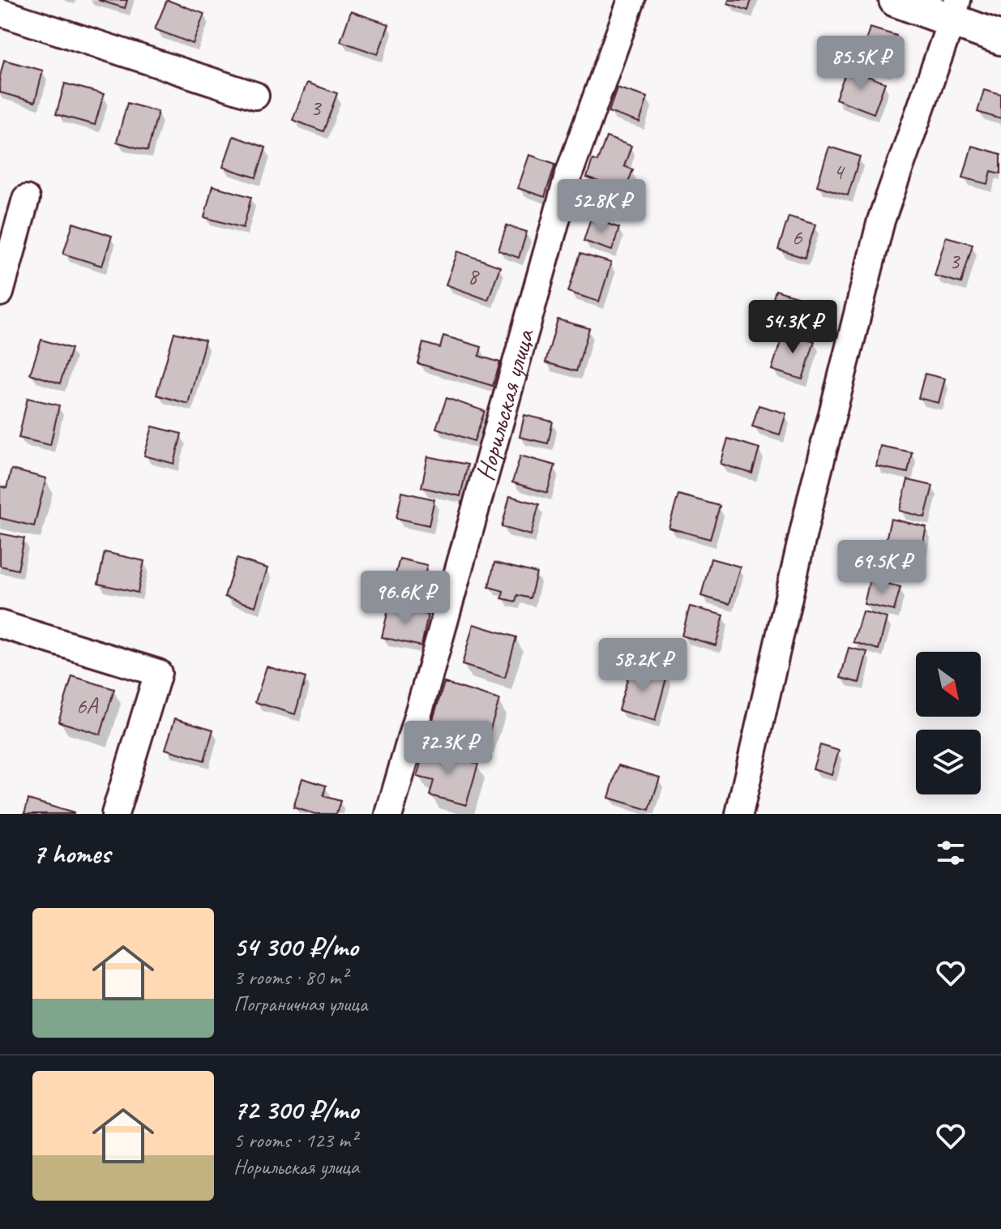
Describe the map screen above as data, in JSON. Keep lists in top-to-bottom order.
{
  "streets": {
    "street": ["Норильская улица"]
  },
  "house_numbers": [
    "3",
    "4",
    "6",
    "3",
    "8",
    "6А"
  ],
  "north": "bottom right",
  "page": {
    "price": [
      "85.5K ₽",
      "52.8K ₽",
      "54.3K ₽",
      "69.5K ₽",
      "96.6K ₽",
      "58.2K ₽",
      "72.3K ₽"
    ],
    "heading": "7 homes",
    "list": [
      {
        "name": "54 300 ₽/mo",
        "note": "3 rooms · 80 m² · Пограничная улица"
      },
      {
        "name": "72 300 ₽/mo",
        "note": "5 rooms · 123 m² · Норильская улица"
      }
    ]
  }
}
